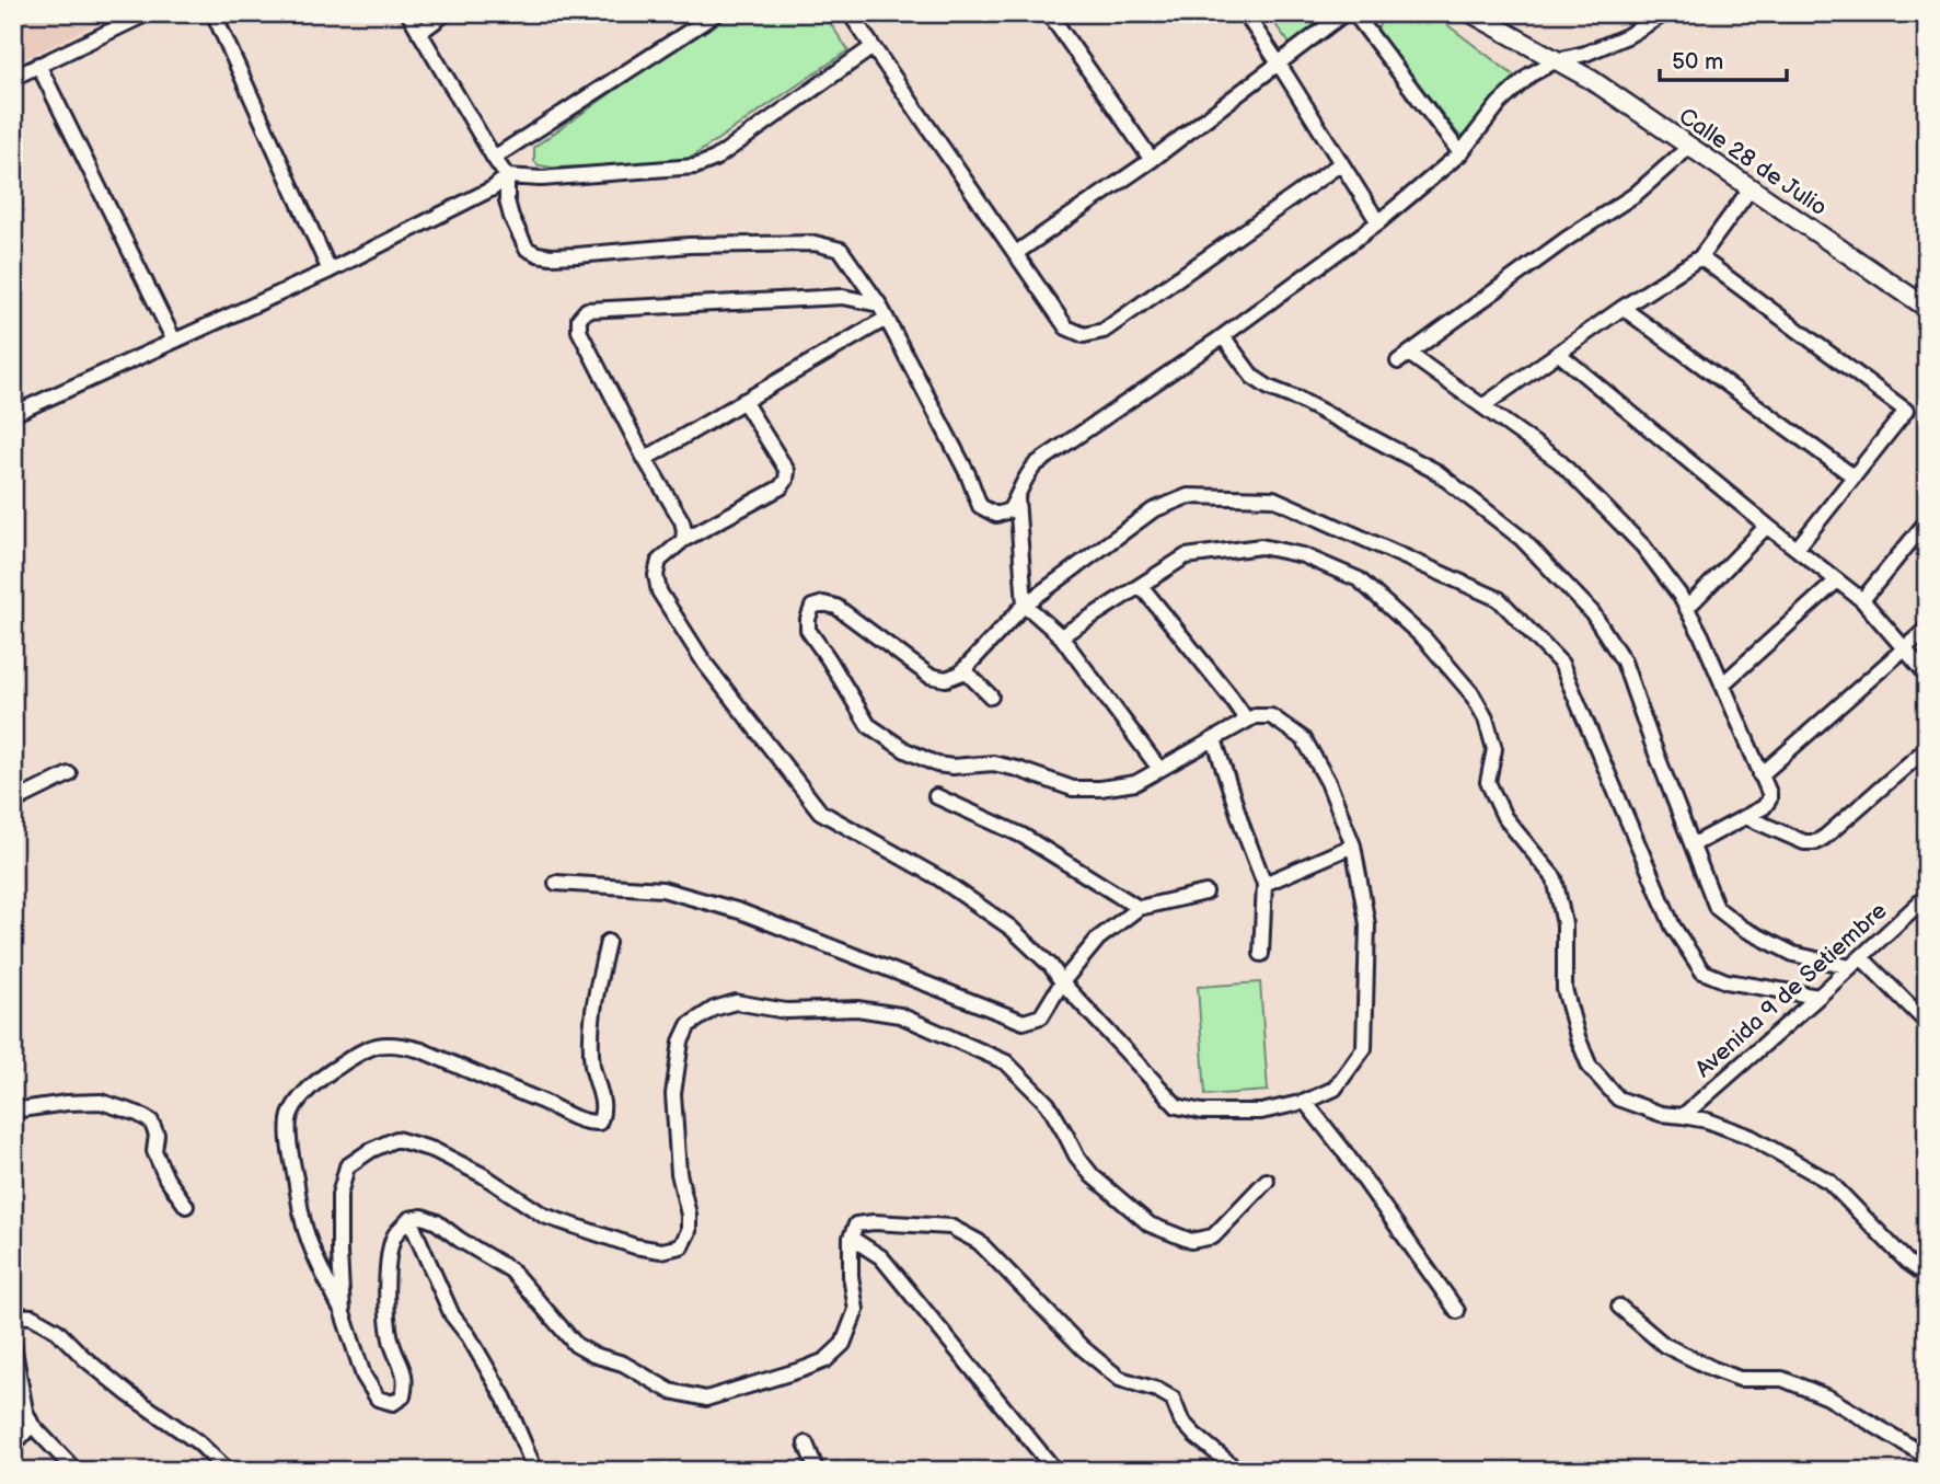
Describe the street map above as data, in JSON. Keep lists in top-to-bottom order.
{
  "streets": {
    "street": ["Calle 28 de Julio", "Avenida 9 de Setiembre"]
  },
  "scale_bar": "50 m"
}
